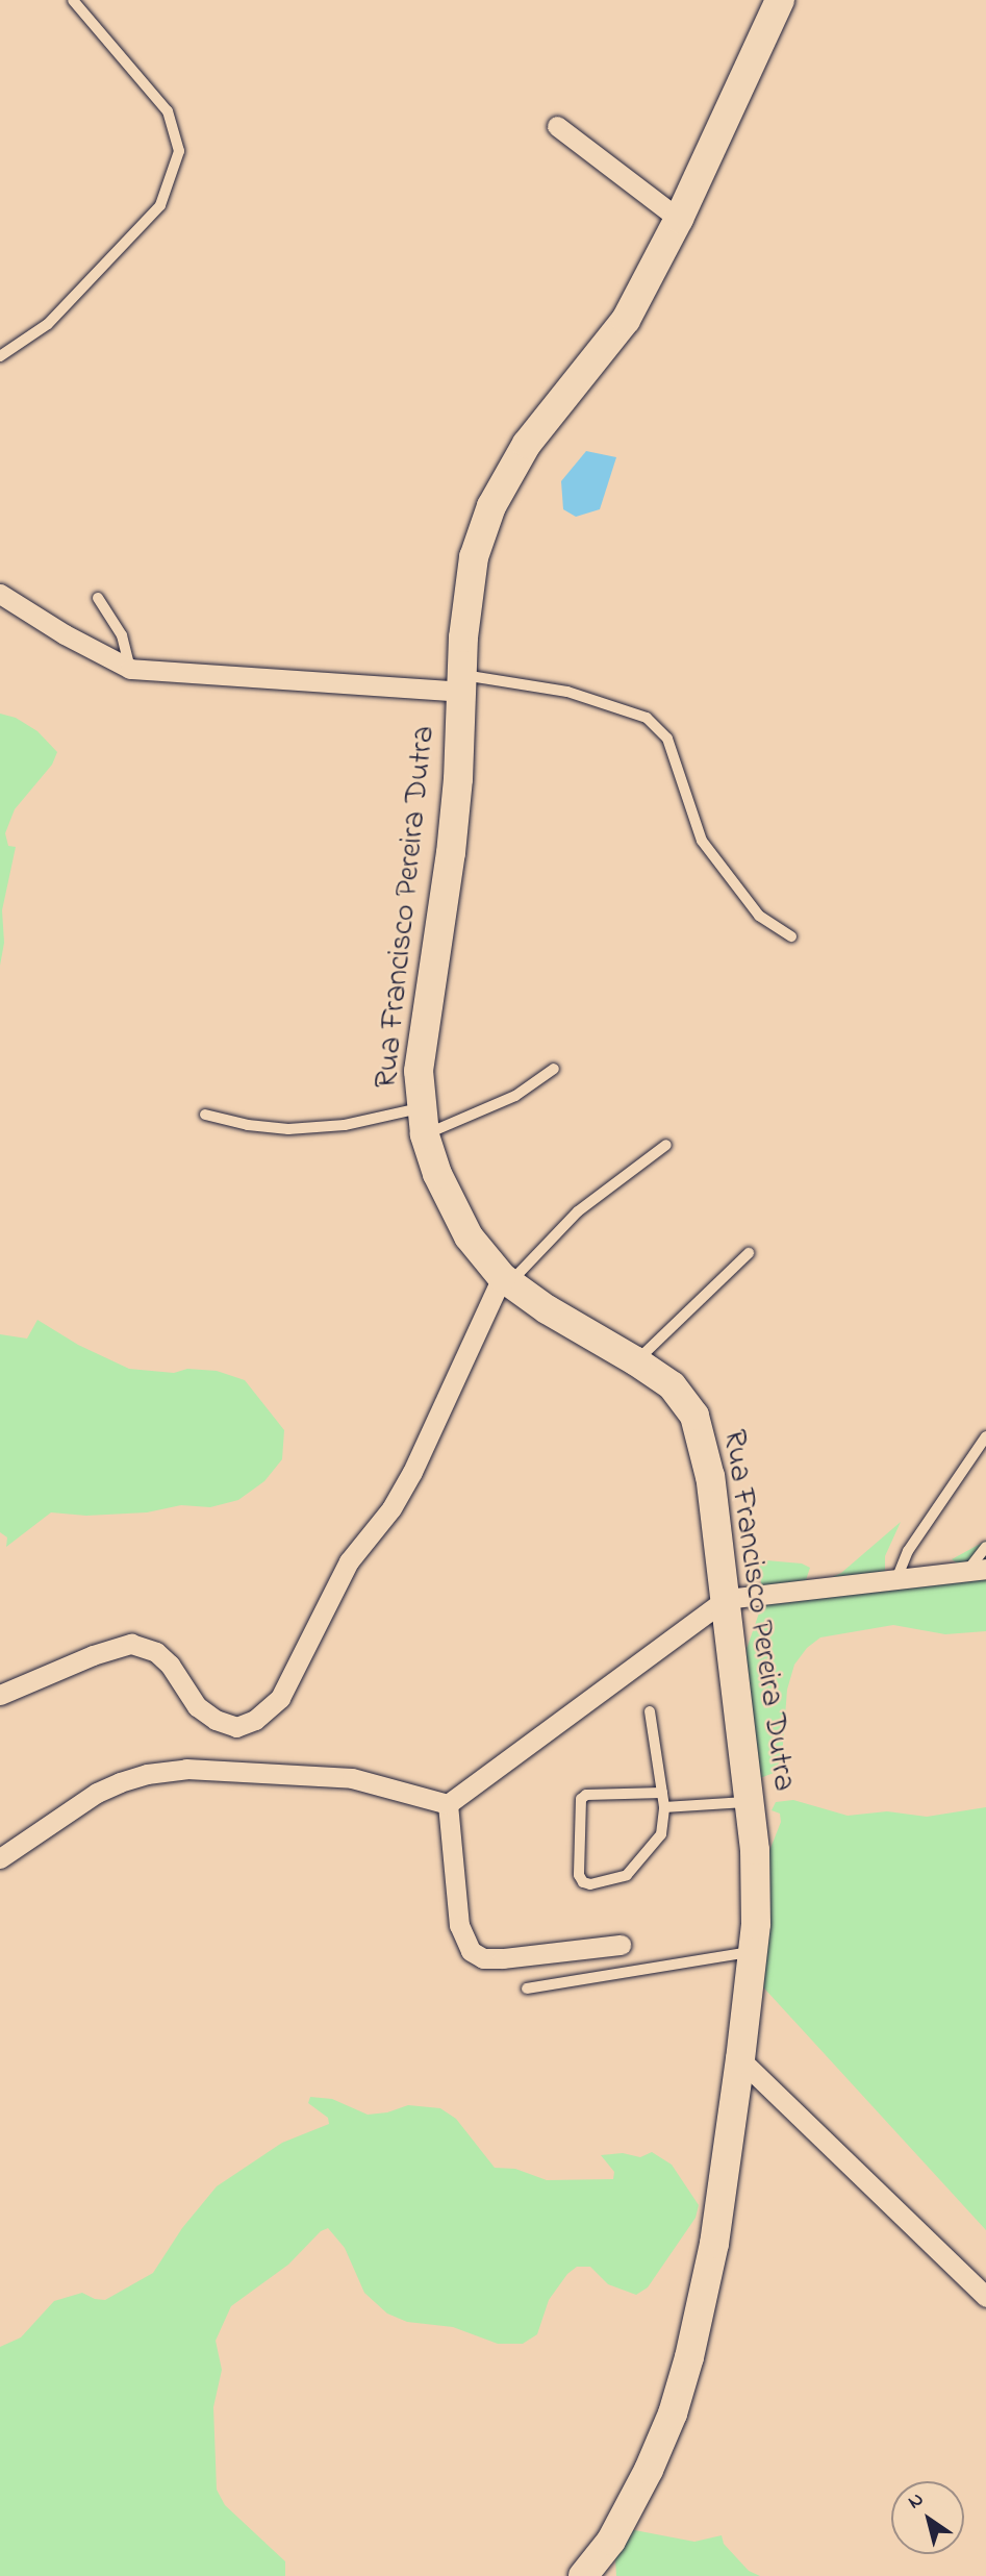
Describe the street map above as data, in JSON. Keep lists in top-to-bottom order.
{
  "streets": {
    "main road": ["Rua Francisco Pereira Dutra"]
  },
  "north": "top left"
}
